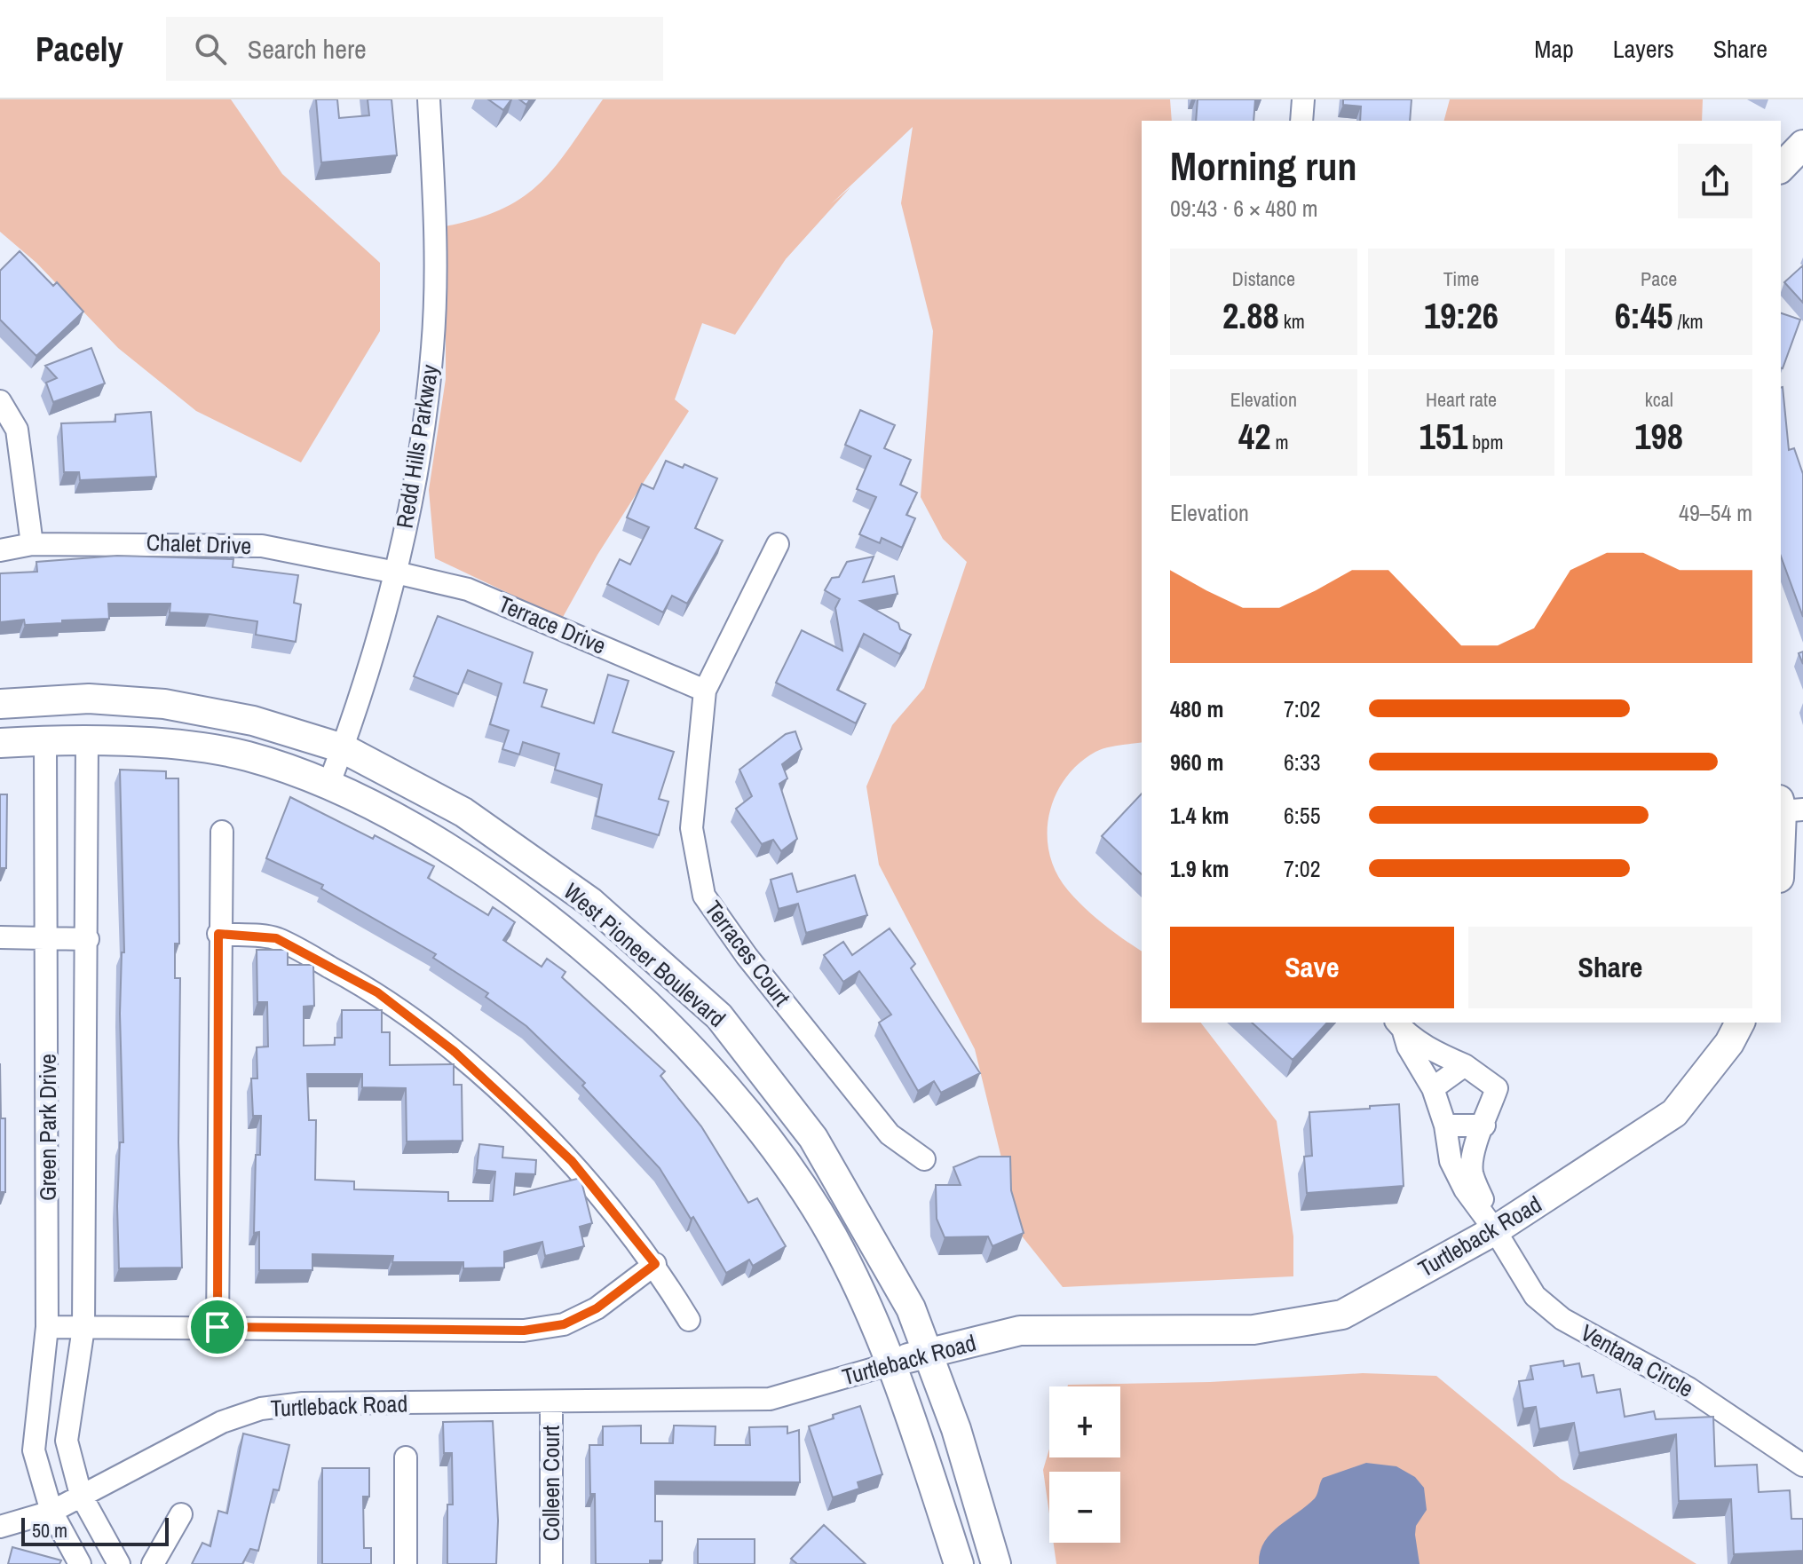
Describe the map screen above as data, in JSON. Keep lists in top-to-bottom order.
{
  "streets": {
    "main road": ["West Pioneer Boulevard", "Turtleback Road"],
    "street": [
      "Redd Hills Parkway",
      "Chalet Drive",
      "Terrace Drive",
      "Terraces Court",
      "Green Park Drive",
      "Ventana Circle",
      "Colleen Court"
    ]
  },
  "crossings": [
    ["Redd Hills Parkway", "Chalet Drive"],
    ["Redd Hills Parkway", "Terrace Drive"],
    ["Redd Hills Parkway", "West Pioneer Boulevard"],
    ["Chalet Drive", "Terrace Drive"],
    ["Terrace Drive", "Terraces Court"],
    ["West Pioneer Boulevard", "Green Park Drive"],
    ["West Pioneer Boulevard", "Turtleback Road"],
    ["Green Park Drive", "Turtleback Road"],
    ["Turtleback Road", "Ventana Circle"],
    ["Turtleback Road", "Colleen Court"]
  ],
  "scale_bar": "50 m",
  "page": {
    "header": "Pacely",
    "search": "Search here",
    "nav": ["Map", "Layers", "Share"],
    "heading": ["Morning run", "09:43 · 6 × 480 m"],
    "stats": [
      ["Distance", "2.88 km"],
      ["Time", "19:26"],
      ["Pace", "6:45 /km"],
      ["Elevation", "42 m"],
      ["Heart rate", "151 bpm"],
      ["kcal", "198"]
    ],
    "chart": ["Elevation", "49–54 m"],
    "list": [
      {
        "name": "480 m",
        "note": "7:02"
      },
      {
        "name": "960 m",
        "note": "6:33"
      },
      {
        "name": "1.4 km",
        "note": "6:55"
      },
      {
        "name": "1.9 km",
        "note": "7:02"
      }
    ],
    "buttons": ["Save", "Share"],
    "map_buttons": ["+", "−"],
    "scale": "50 m"
  }
}
